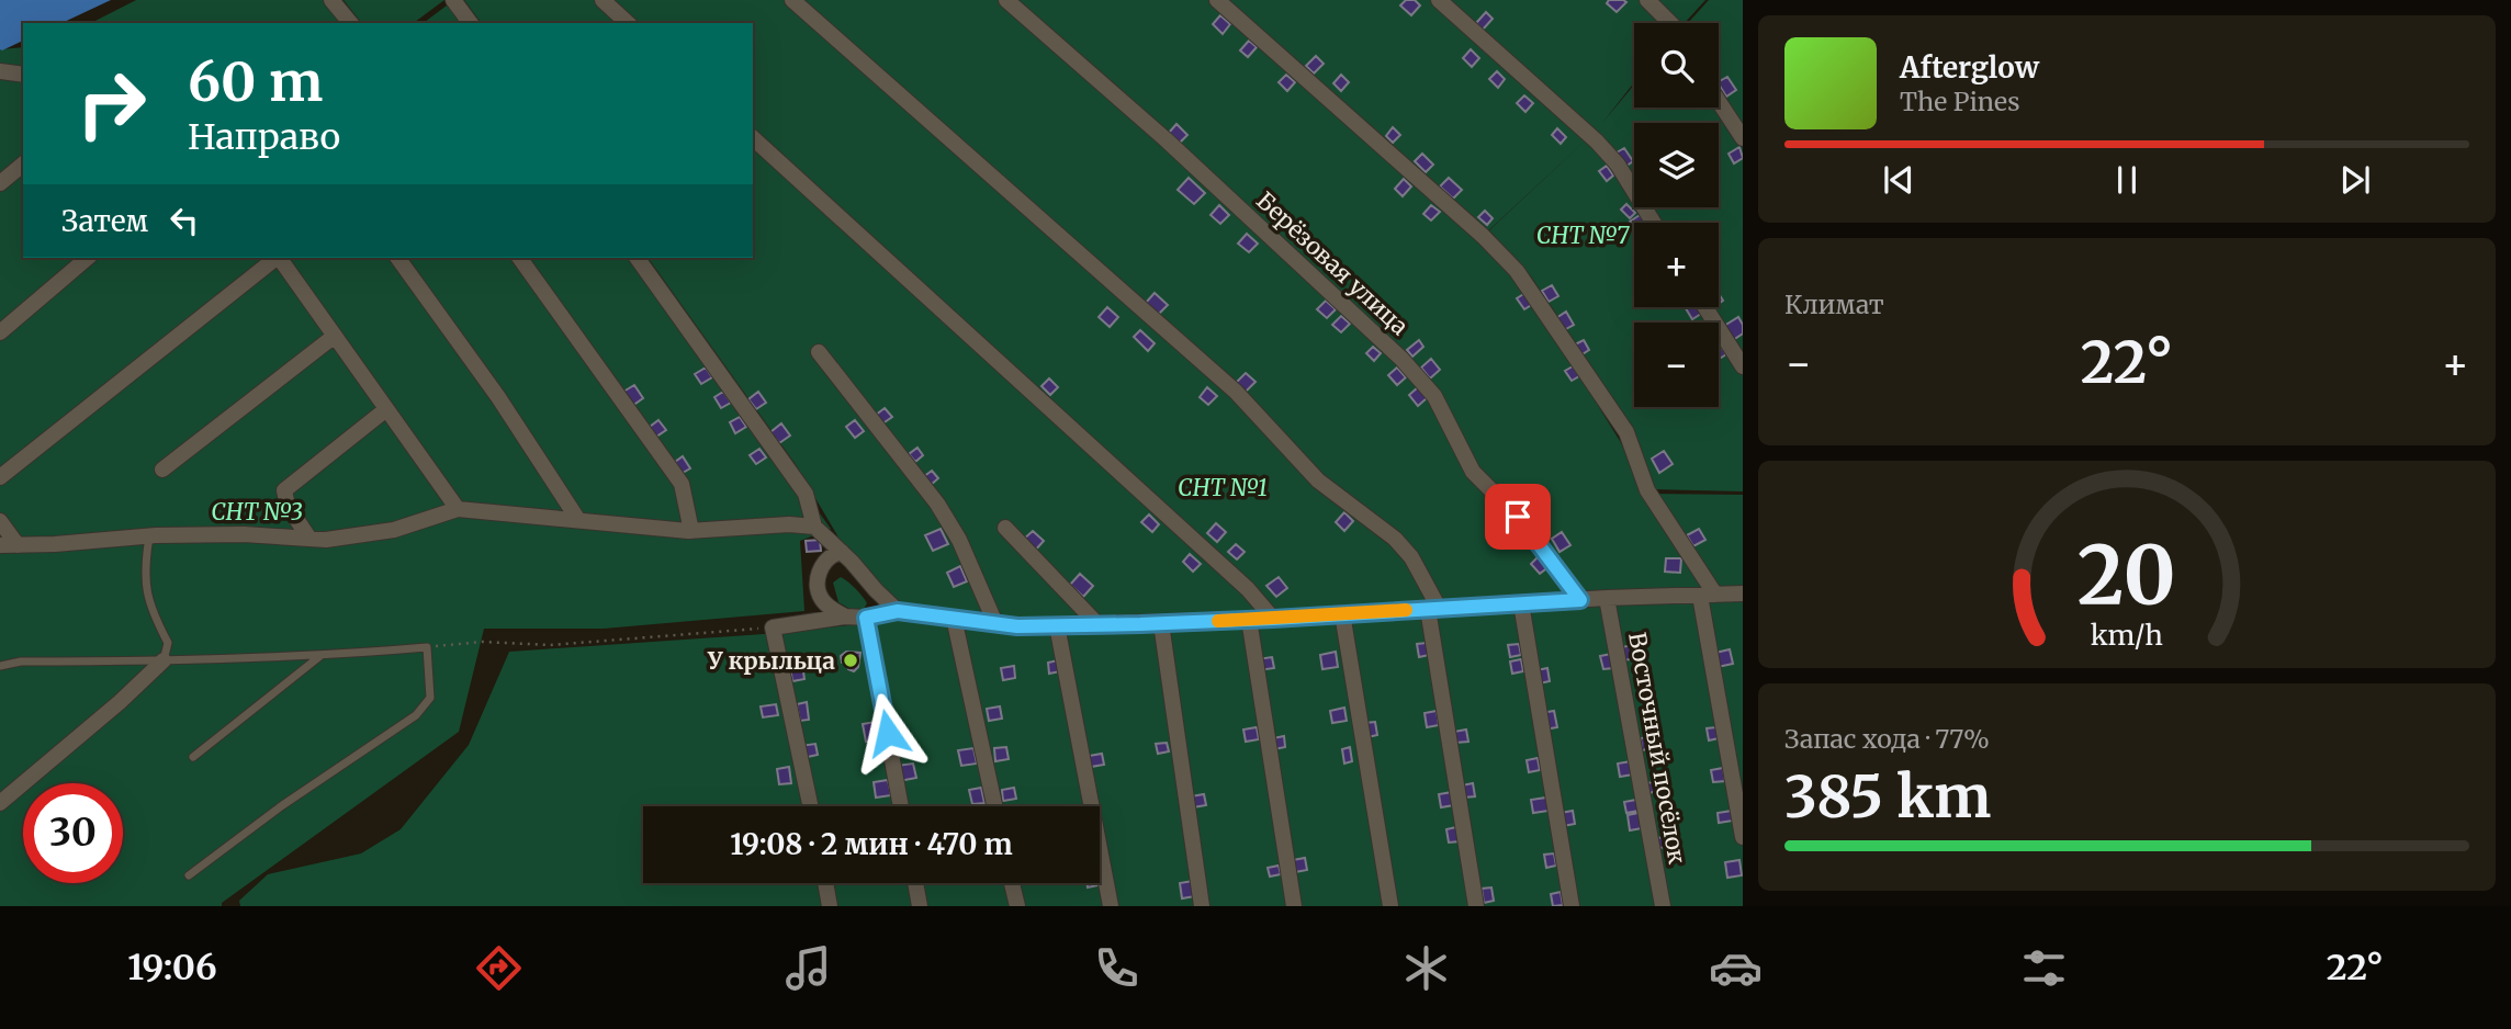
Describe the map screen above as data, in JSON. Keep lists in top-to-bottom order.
{
  "streets": {
    "street": ["Берёзовая улица", "Восточный посёлок"]
  },
  "parks": ["СНТ №7", "СНТ №1", "СНТ №3"],
  "places": ["У крыльца"],
  "page": {
    "map_buttons": ["+", "−"],
    "turn": ["60 m", "Направо"],
    "song": ["Afterglow", "The Pines"],
    "then": "Затем",
    "tile": [
      "Климат",
      ["Запас хода · 77%", "385 km"]
    ],
    "heat": ["−", "22°", "+"],
    "limit": "30",
    "trip": "19:08 · 2 мин · 470 m",
    "tabs": ["19:06", "22°"],
    "gauge": ["20", "km/h"]
  }
}
